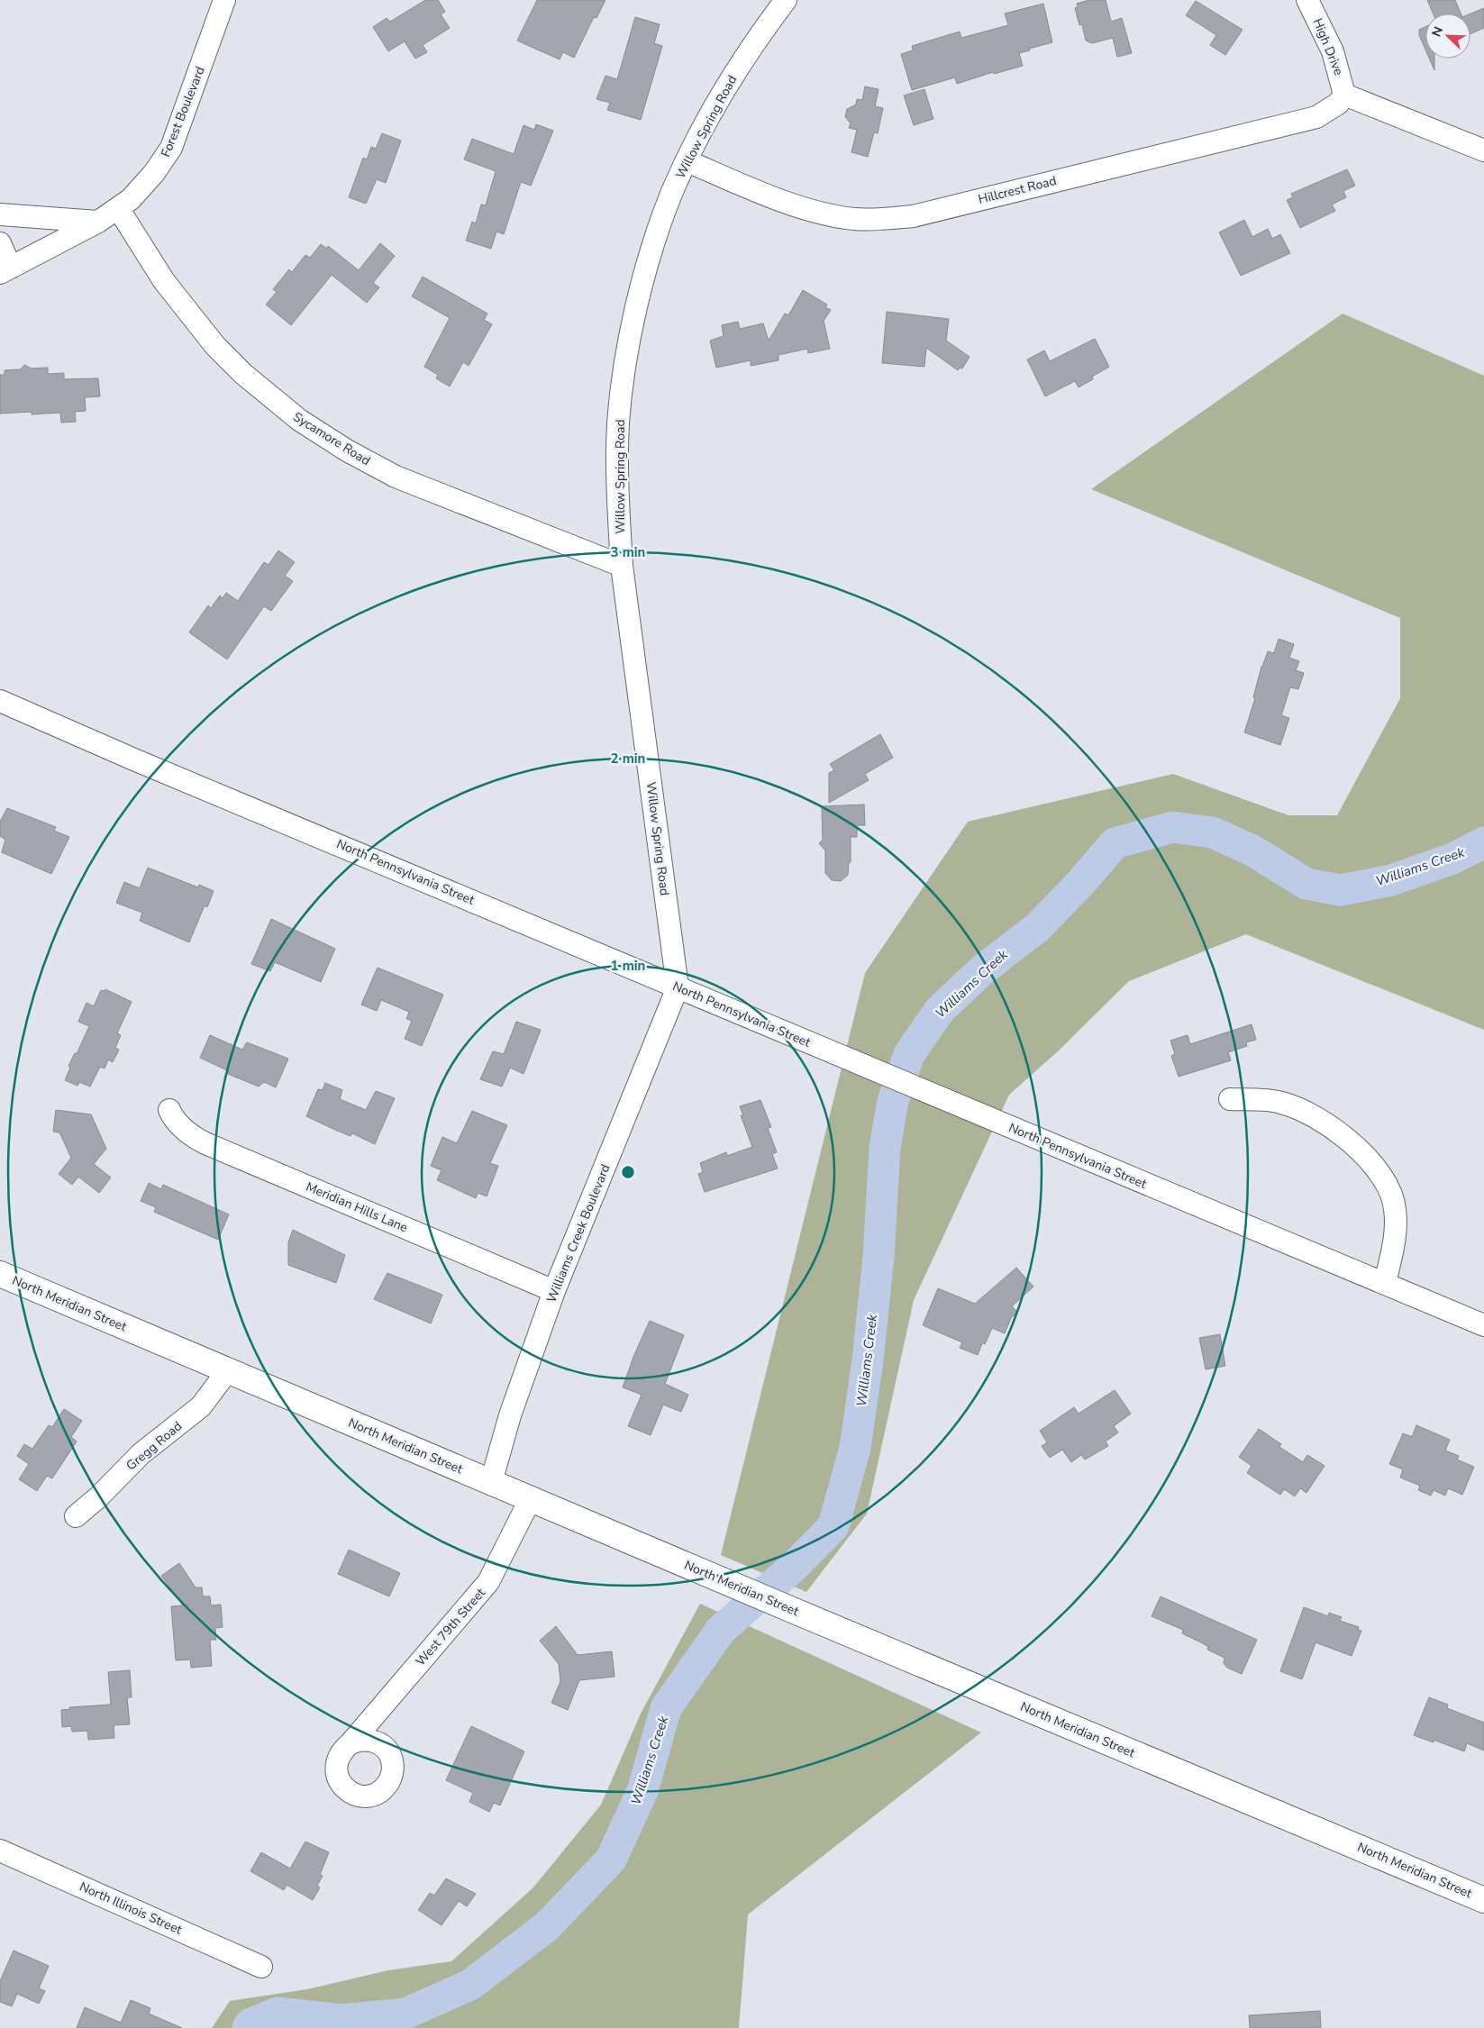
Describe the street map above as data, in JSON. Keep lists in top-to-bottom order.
{
  "streets": {
    "main road": ["North Meridian Street"],
    "street": [
      "High Drive",
      "Forest Boulevard",
      "Willow Spring Road",
      "Hillcrest Road",
      "Sycamore Road",
      "North Pennsylvania Street",
      "Meridian Hills Lane",
      "Williams Creek Boulevard",
      "Gregg Road",
      "West 79th Street",
      "North Illinois Street"
    ]
  },
  "crossings": [
    ["High Drive", "Hillcrest Road"],
    ["Forest Boulevard", "Sycamore Road"],
    ["Willow Spring Road", "Hillcrest Road"],
    ["Willow Spring Road", "Sycamore Road"],
    ["Willow Spring Road", "North Pennsylvania Street"],
    ["Willow Spring Road", "Williams Creek Boulevard"],
    ["North Pennsylvania Street", "Williams Creek Boulevard"],
    ["Meridian Hills Lane", "Williams Creek Boulevard"],
    ["Williams Creek Boulevard", "North Meridian Street"],
    ["North Meridian Street", "Gregg Road"],
    ["North Meridian Street", "West 79th Street"]
  ],
  "water": ["Williams Creek"],
  "north": "top left",
  "rings": ["3 min", "2 min", "1 min"]
}
